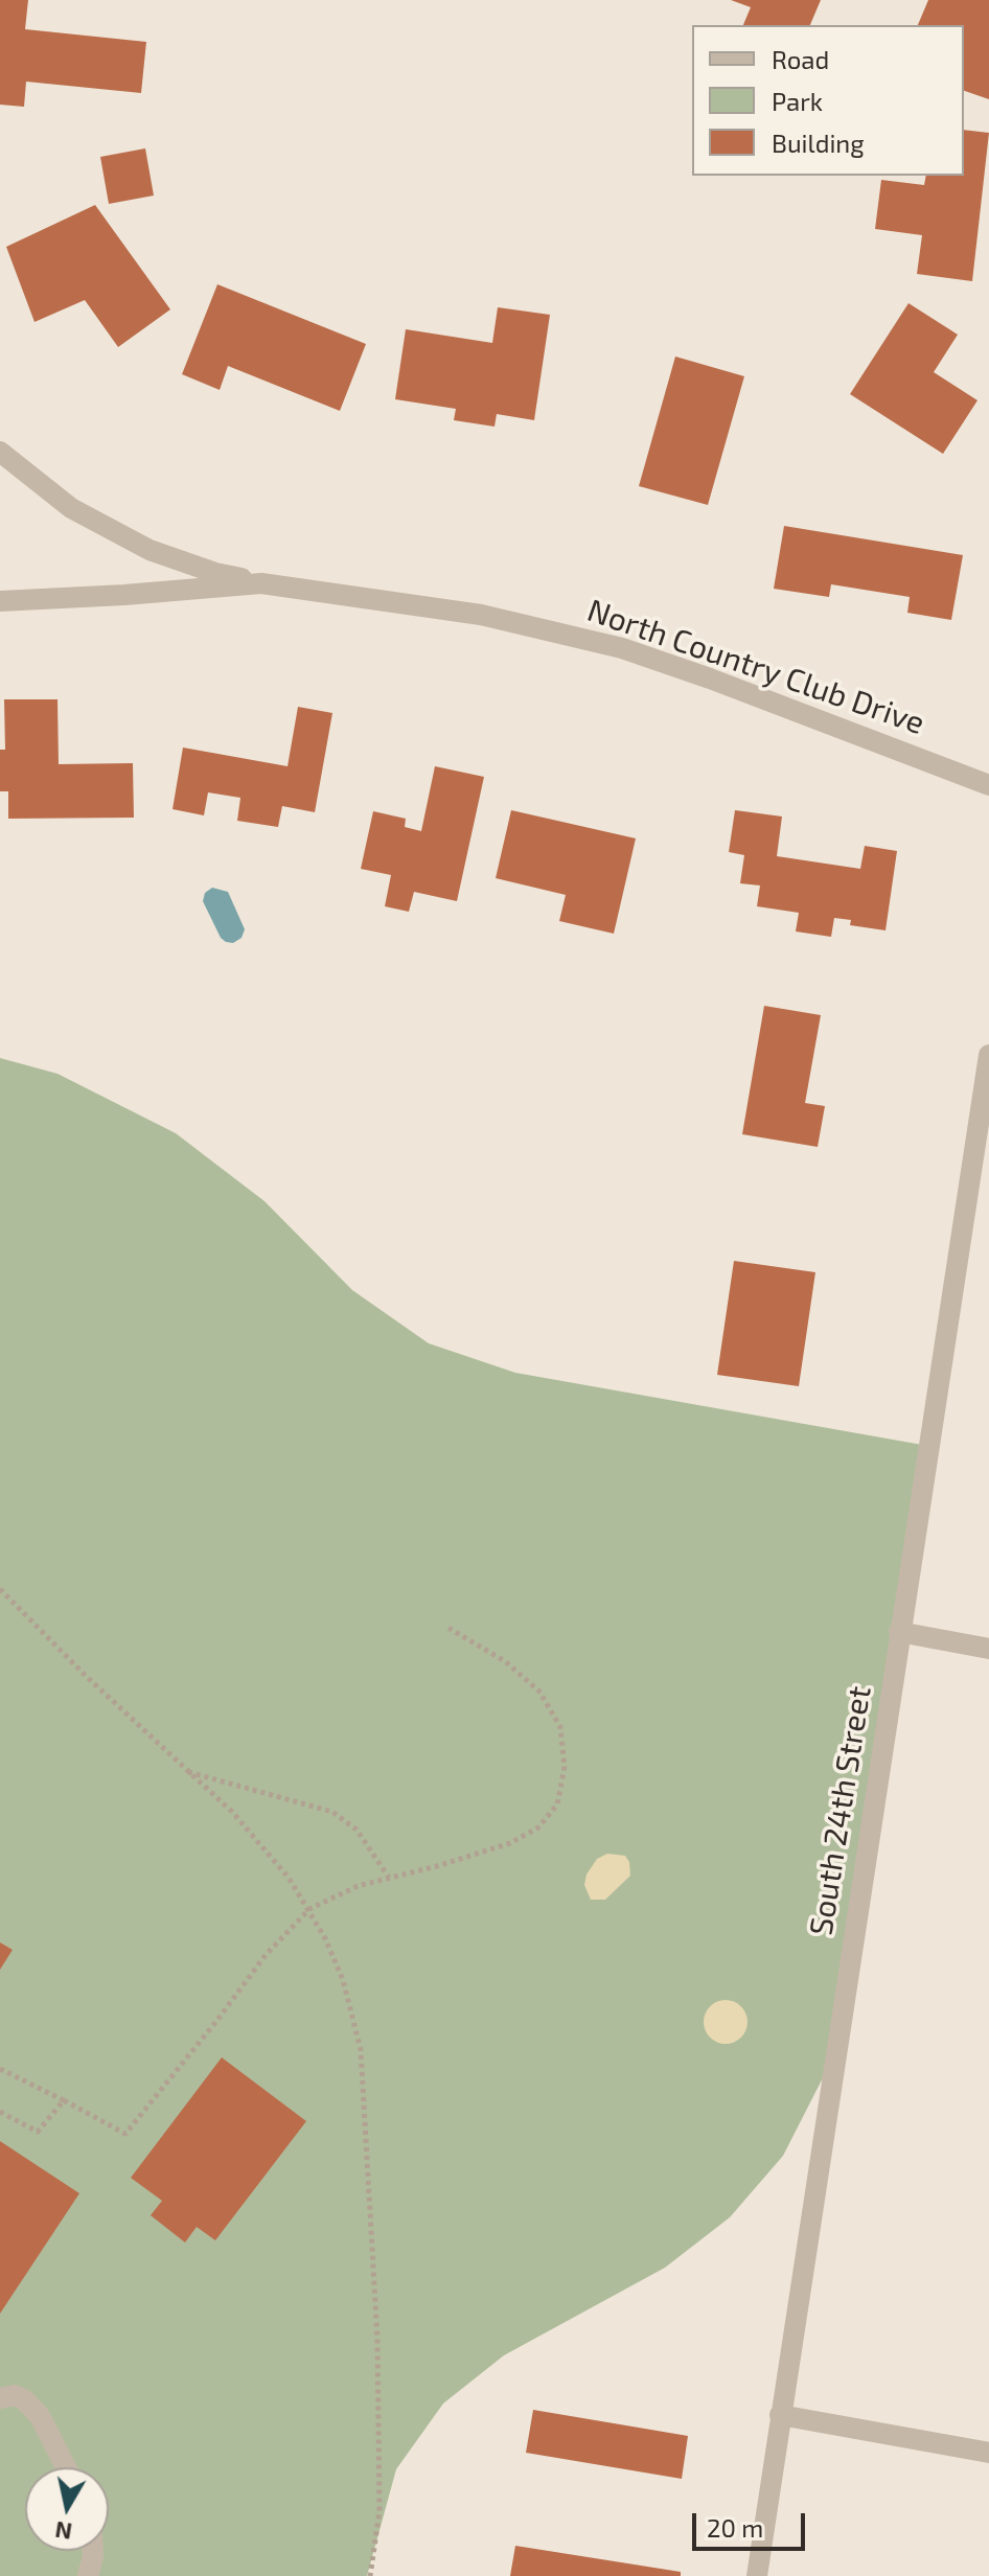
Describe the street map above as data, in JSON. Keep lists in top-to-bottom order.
{
  "streets": {
    "street": ["North Country Club Drive", "South 24th Street"]
  },
  "legend": ["Road", "Park", "Building"],
  "scale_bar": "20 m",
  "north": "bottom"
}
